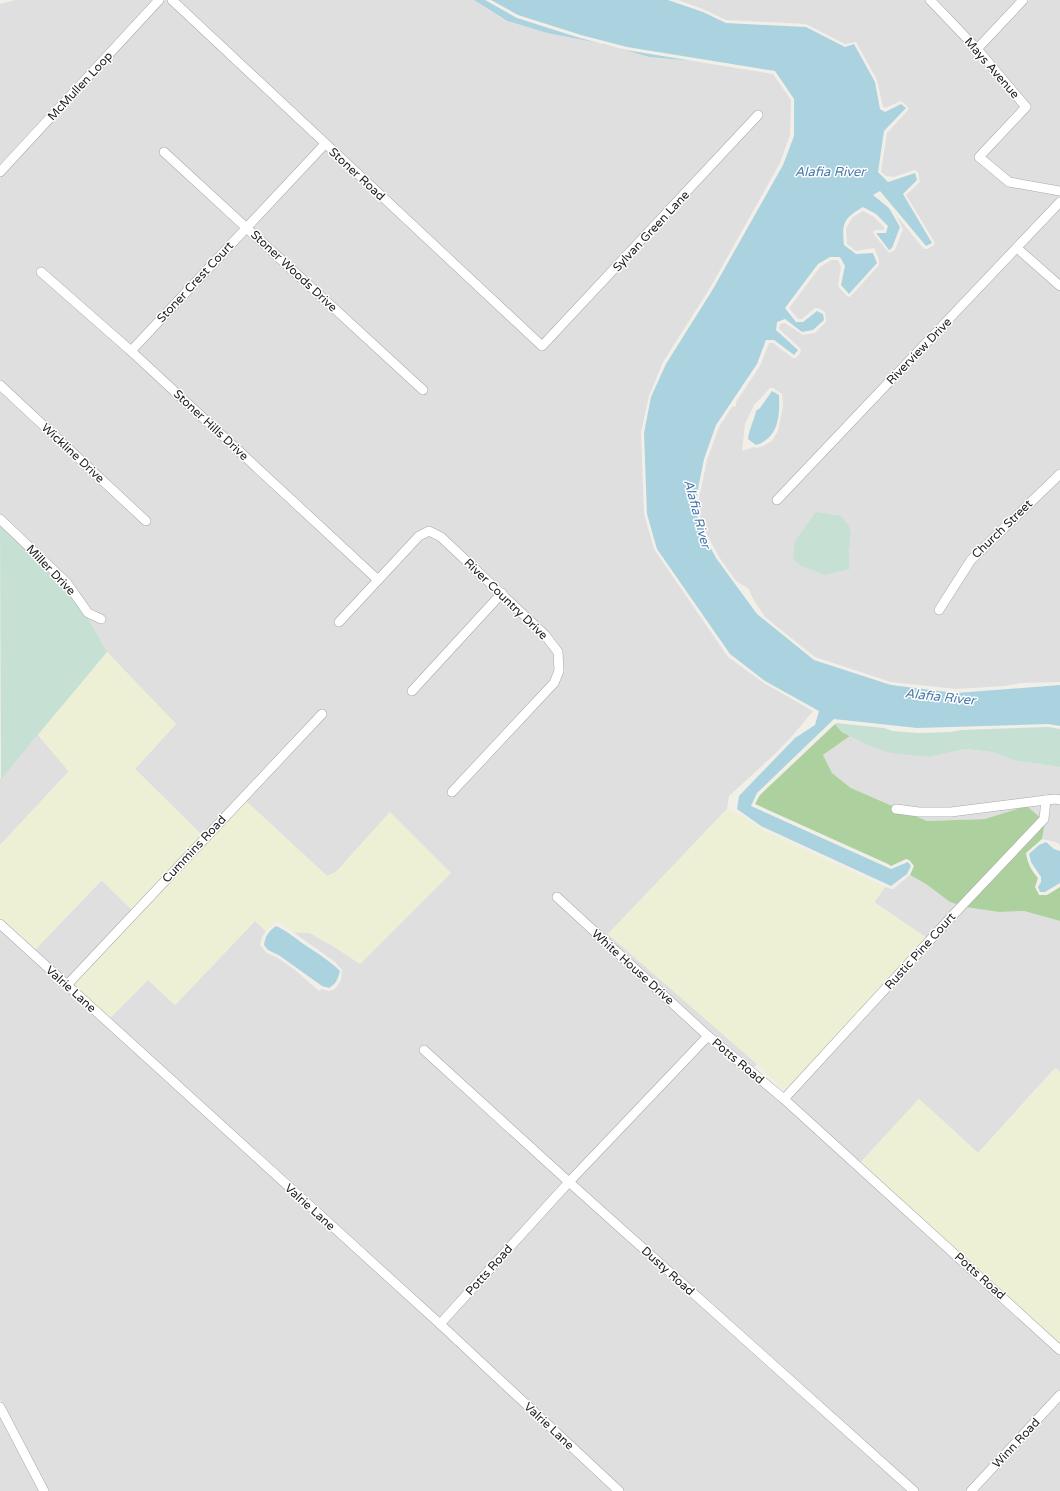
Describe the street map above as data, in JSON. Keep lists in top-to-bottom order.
{
  "streets": {
    "street": [
      "Mays Avenue",
      "McMullen Loop",
      "Stoner Road",
      "Sylvan Green Lane",
      "Stoner Woods Drive",
      "Stoner Crest Court",
      "Riverview Drive",
      "Stoner Hills Drive",
      "Wickline Drive",
      "Church Street",
      "Miller Drive",
      "River Country Drive",
      "Cummins Road",
      "Rustic Pine Court",
      "White House Drive",
      "Valrie Lane",
      "Potts Road",
      "Dusty Road",
      "Winn Road"
    ]
  },
  "crossings": [
    ["Stoner Road", "Sylvan Green Lane"],
    ["Stoner Road", "Stoner Crest Court"],
    ["Stoner Woods Drive", "Stoner Crest Court"],
    ["Stoner Crest Court", "Stoner Hills Drive"],
    ["Stoner Hills Drive", "River Country Drive"],
    ["Cummins Road", "Valrie Lane"],
    ["Rustic Pine Court", "Potts Road"],
    ["White House Drive", "Potts Road"],
    ["Valrie Lane", "Potts Road"],
    ["Potts Road", "Dusty Road"]
  ],
  "water": ["Alafia River"]
}
